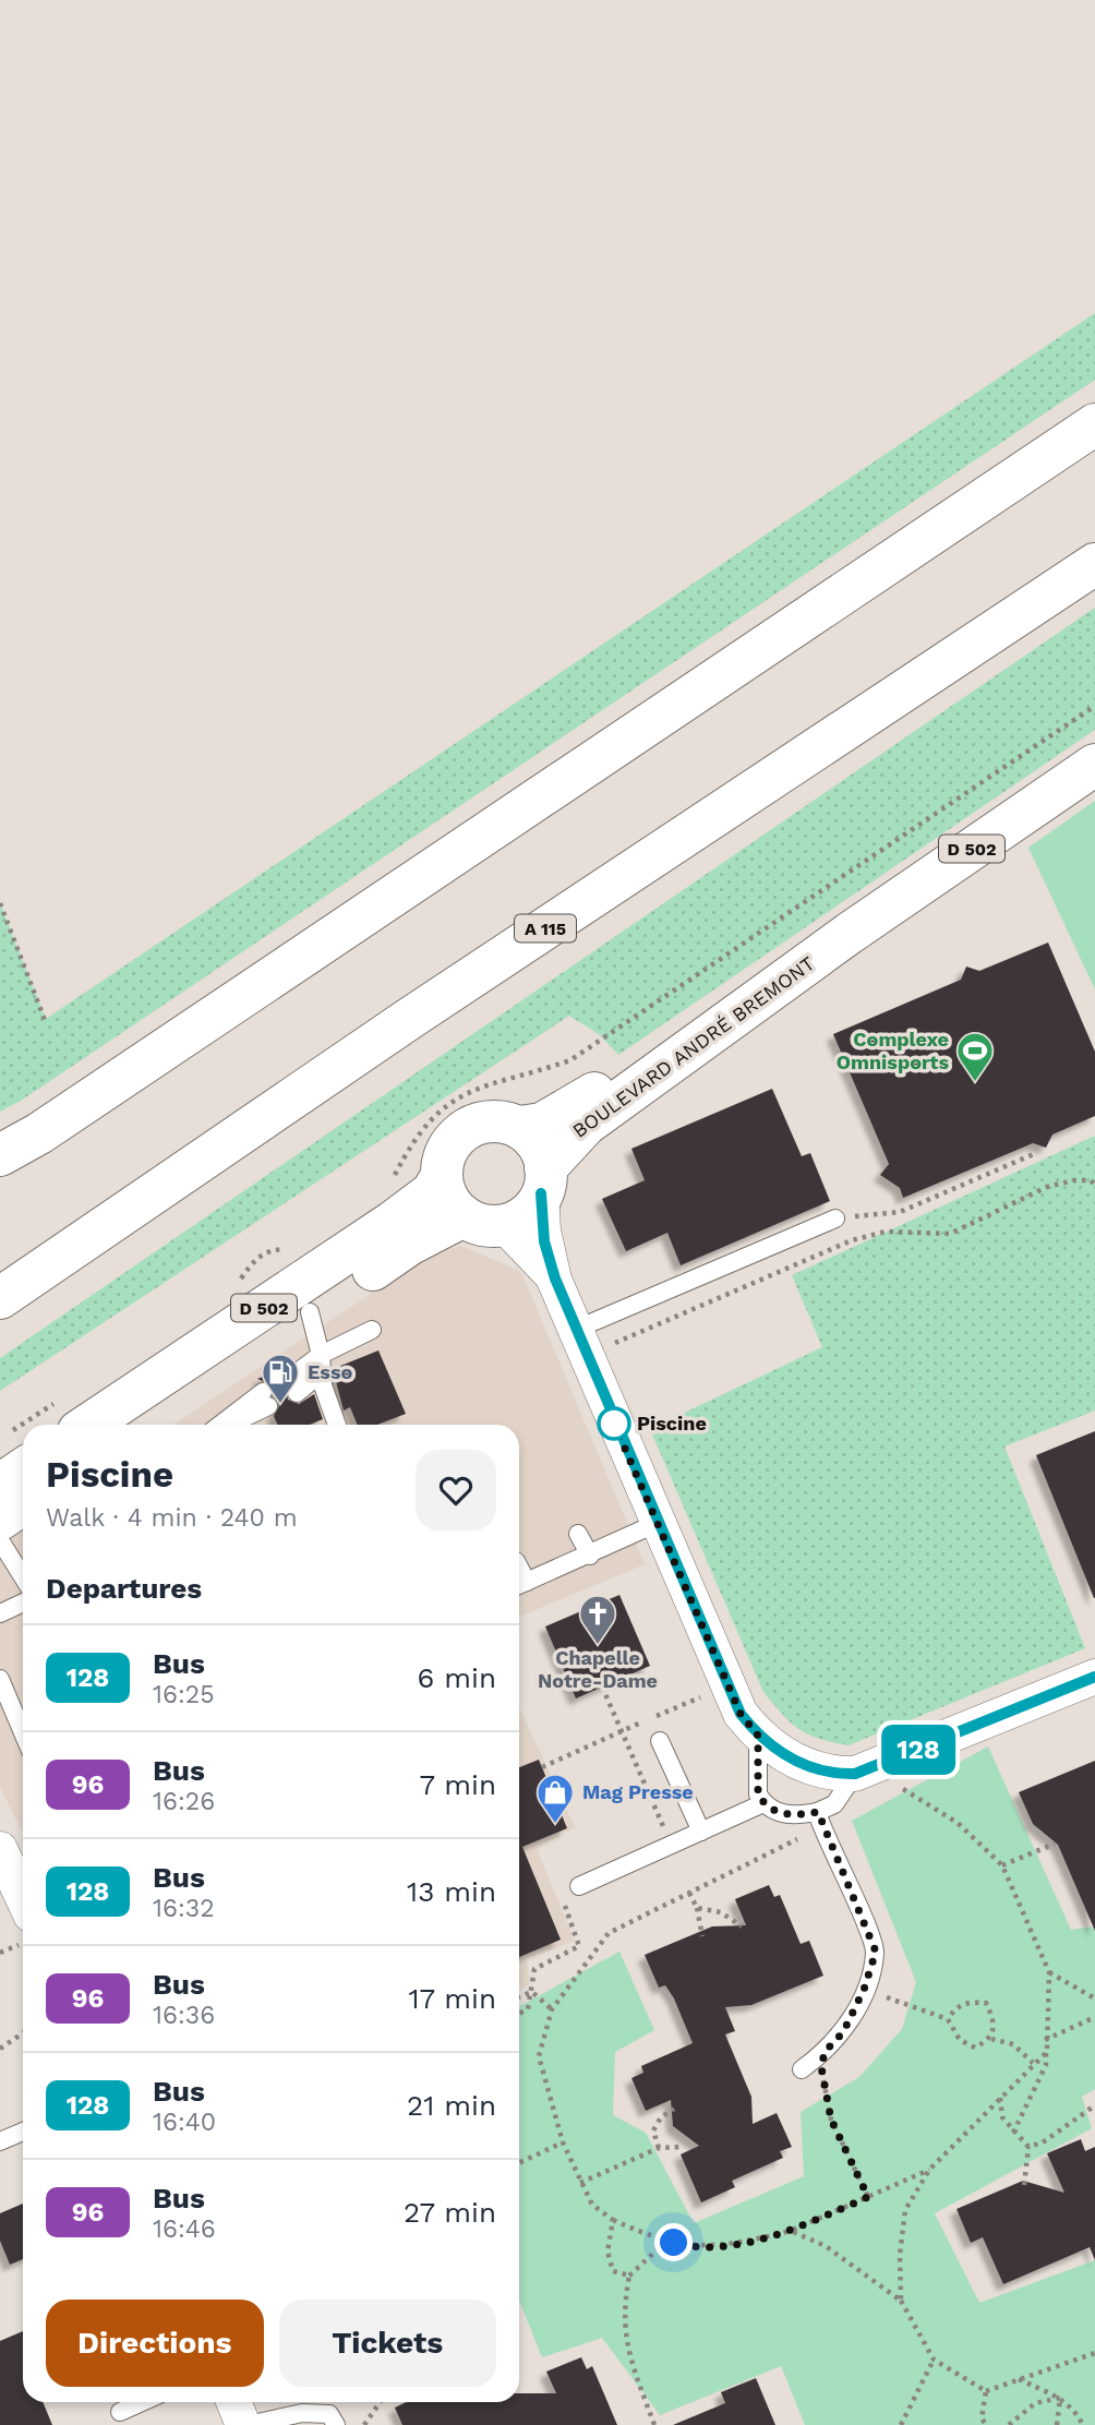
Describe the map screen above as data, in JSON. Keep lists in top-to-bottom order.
{
  "streets": {
    "main road": ["D 502", "A 115", "BOULEVARD ANDRÉ BREMONT"]
  },
  "crossings": [
    ["D 502", "BOULEVARD ANDRÉ BREMONT"]
  ],
  "places": {
    "sports": ["Complexe Omnisports"],
    "fuel station": ["Esso"],
    "other": ["Piscine"],
    "church": ["Chapelle Notre-Dame"],
    "shop": ["Mag Presse"]
  },
  "lines": ["bus line 128"],
  "page": {
    "on_map": "128",
    "heading": [
      ["Piscine", "Walk · 4 min · 240 m"],
      "Departures"
    ],
    "list": [
      {
        "mark": "128",
        "name": "Bus",
        "note": "16:25",
        "value": "6 min"
      },
      {
        "mark": "96",
        "name": "Bus",
        "note": "16:26",
        "value": "7 min"
      },
      {
        "mark": "128",
        "name": "Bus",
        "note": "16:32",
        "value": "13 min"
      },
      {
        "mark": "96",
        "name": "Bus",
        "note": "16:36",
        "value": "17 min"
      },
      {
        "mark": "128",
        "name": "Bus",
        "note": "16:40",
        "value": "21 min"
      },
      {
        "mark": "96",
        "name": "Bus",
        "note": "16:46",
        "value": "27 min"
      }
    ],
    "buttons": ["Directions", "Tickets"]
  }
}
